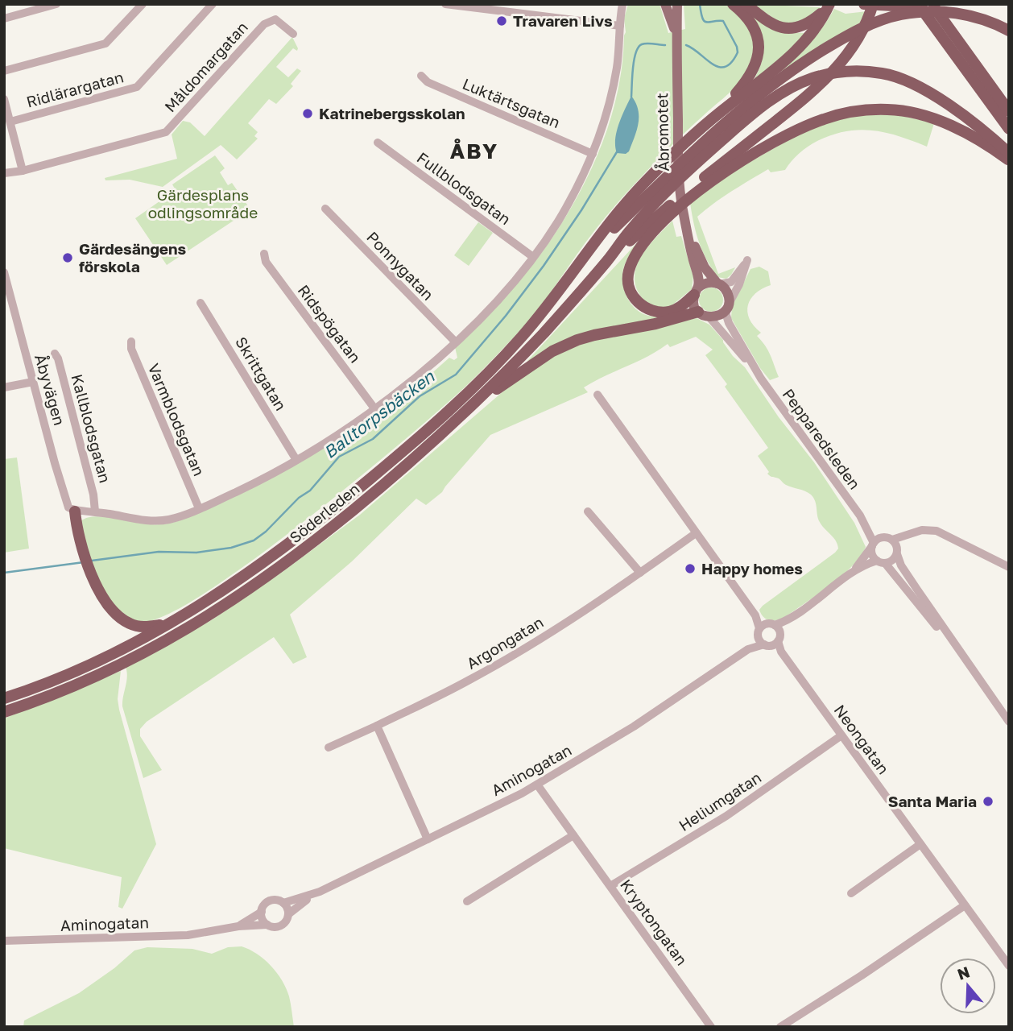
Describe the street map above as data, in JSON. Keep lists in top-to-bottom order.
{
  "streets": {
    "highway": ["Söderleden"],
    "main road": ["Åbromotet"],
    "street": [
      "Måldomargatan",
      "Ridlärargatan",
      "Luktärtsgatan",
      "Fullblodsgatan",
      "Ponnygatan",
      "Ridspögatan",
      "Skrittgatan",
      "Åbyvägen",
      "Varmblodsgatan",
      "Kallblodsgatan",
      "Pepparedsleden",
      "Argongatan",
      "Neongatan",
      "Aminogatan",
      "Heliumgatan",
      "Kryptongatan"
    ]
  },
  "crossings": [
    ["Åbromotet", "Pepparedsleden"],
    ["Neongatan", "Aminogatan"],
    ["Neongatan", "Heliumgatan"],
    ["Aminogatan", "Kryptongatan"],
    ["Heliumgatan", "Kryptongatan"]
  ],
  "districts": ["ÅBY"],
  "water": ["Balltorpsbäcken"],
  "parks": ["Gärdesplans odlingsområde"],
  "places": [
    "Travaren Livs",
    "Katrinebergsskolan",
    "Gärdesängens förskola",
    "Happy homes",
    "Santa Maria"
  ],
  "north": "top"
}
